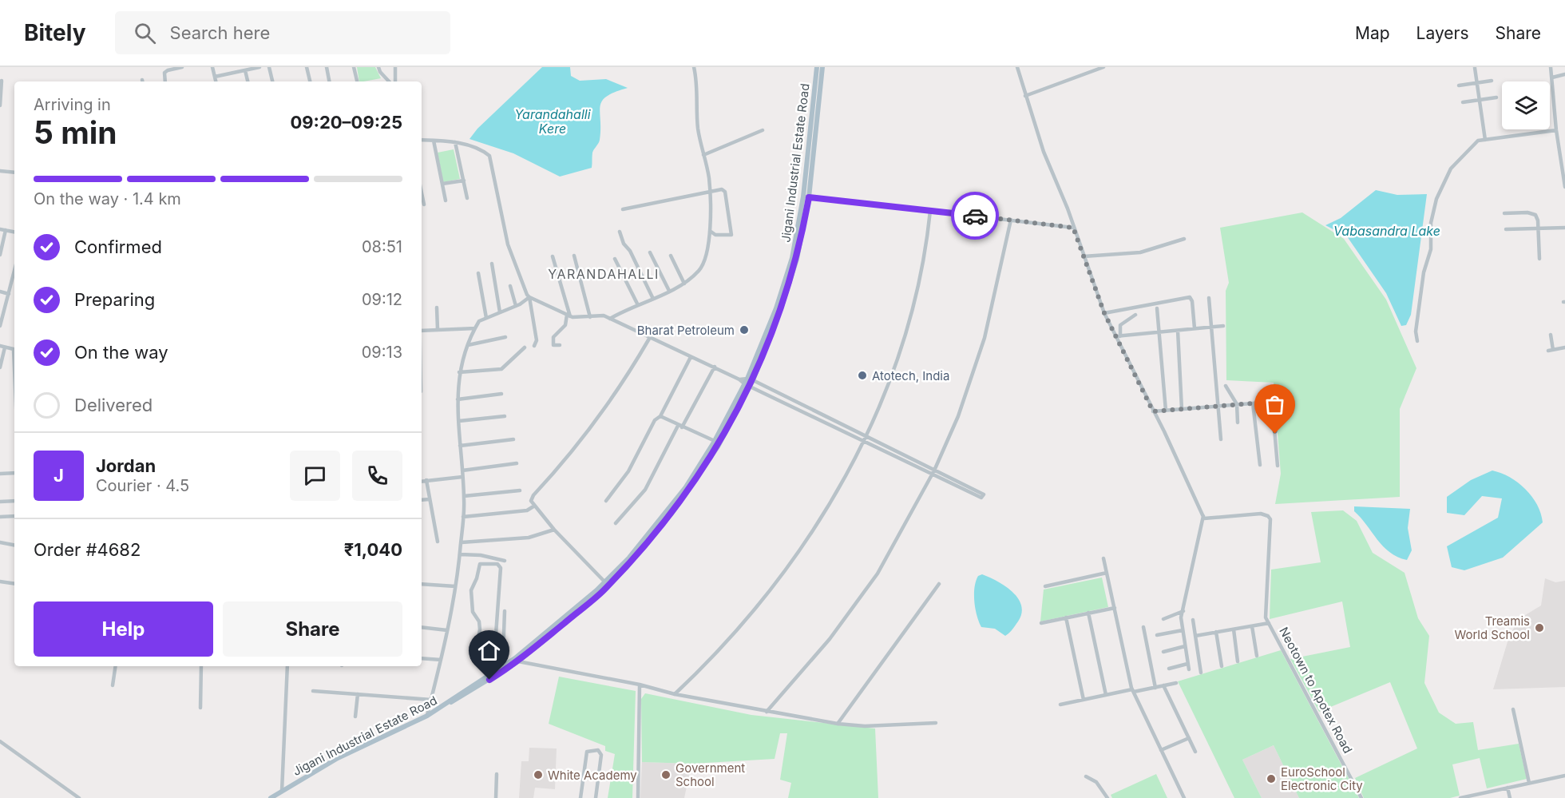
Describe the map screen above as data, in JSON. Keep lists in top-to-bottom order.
{
  "streets": {
    "main road": ["Jigani Industrial Estate Road"],
    "street": ["Neotown to Apotex Road"]
  },
  "districts": ["YARANDAHALLI"],
  "water": ["Yarandahalli Kere", "Vabasandra Lake"],
  "places": [
    "Bharat Petroleum",
    "Atotech, India",
    "Treamis World School",
    "White Academy",
    "Government School",
    "EuroSchool Electronic City"
  ],
  "page": {
    "header": "Bitely",
    "search": "Search here",
    "nav": ["Map", "Layers", "Share"],
    "heading": ["5 min", "Arriving in", "09:20–09:25"],
    "panel": [
      "Jordan",
      "Courier · 4.5",
      "Order #4682",
      "₹1,040"
    ],
    "bar": "On the way · 1.4 km",
    "list": [
      ["Confirmed", "08:51"],
      ["Preparing", "09:12"],
      ["On the way", "09:13"],
      "Delivered"
    ],
    "round": "J",
    "buttons": ["Help", "Share"]
  }
}
